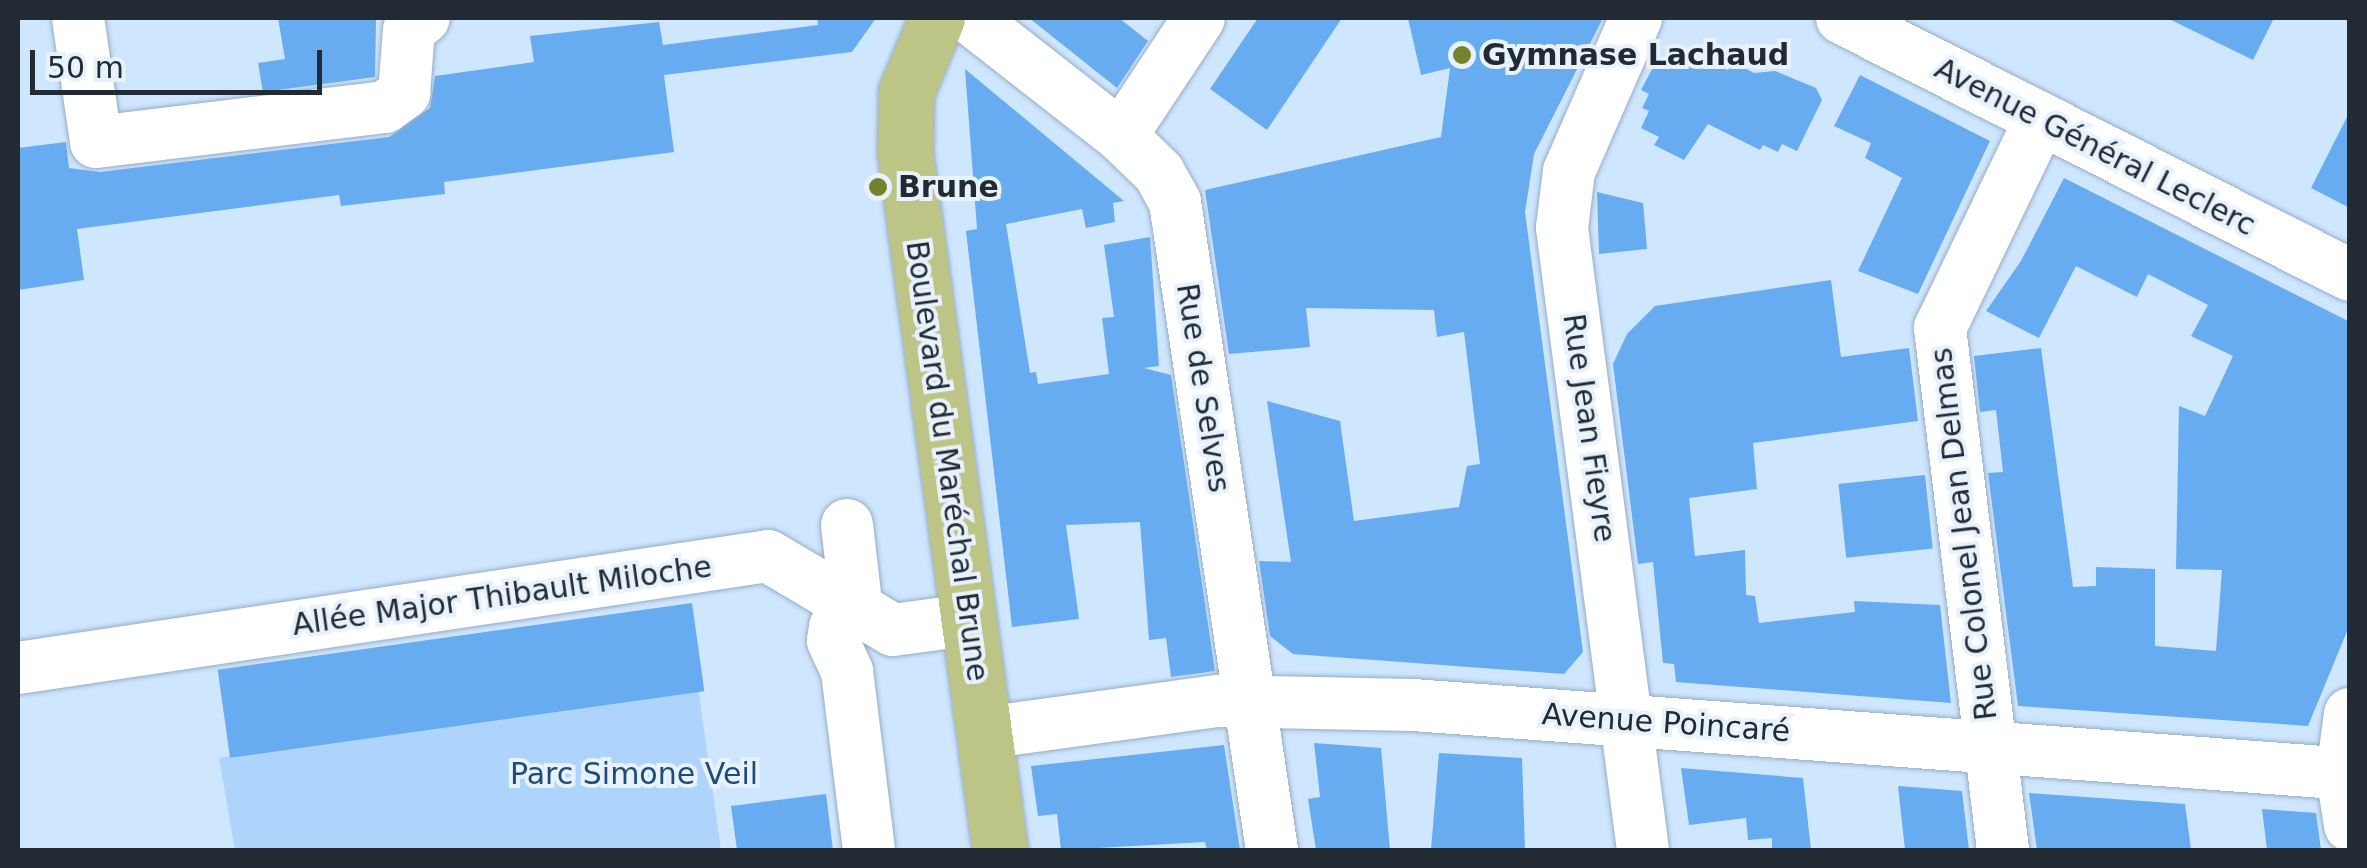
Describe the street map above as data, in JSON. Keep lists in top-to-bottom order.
{
  "streets": {
    "main road": ["Boulevard du Maréchal Brune"],
    "street": [
      "Avenue Général Leclerc",
      "Rue de Selves",
      "Rue Jean Fieyre",
      "Rue Colonel Jean Delmas",
      "Allée Major Thibault Miloche",
      "Avenue Poincaré"
    ]
  },
  "crossings": [
    ["Avenue Général Leclerc", "Rue Colonel Jean Delmas"],
    ["Rue de Selves", "Avenue Poincaré"],
    ["Rue Jean Fieyre", "Avenue Poincaré"],
    ["Boulevard du Maréchal Brune", "Avenue Poincaré"],
    ["Rue Colonel Jean Delmas", "Avenue Poincaré"]
  ],
  "parks": ["Parc Simone Veil"],
  "places": ["Gymnase Lachaud", "Brune"],
  "scale_bar": "50 m"
}
